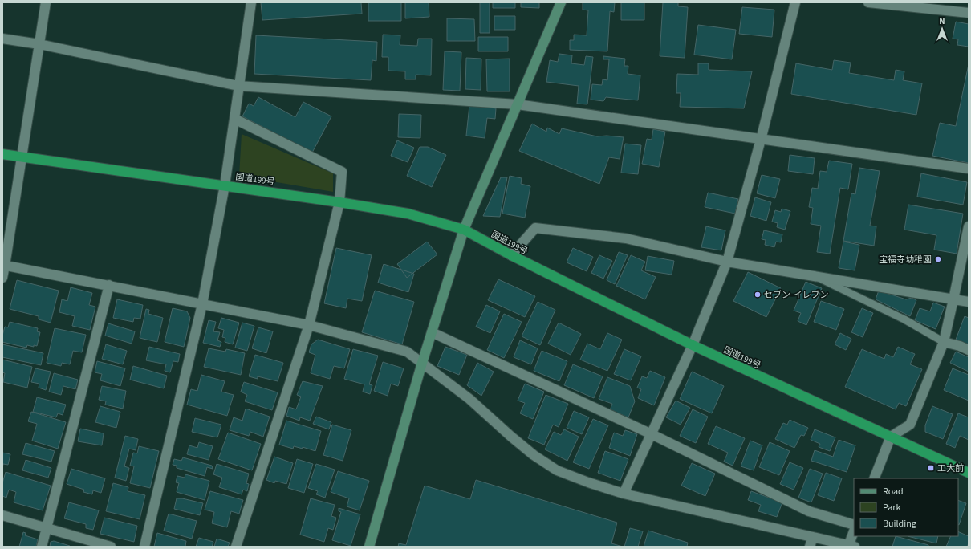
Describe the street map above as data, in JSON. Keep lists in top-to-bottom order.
{
  "streets": {
    "highway": ["国道199号"]
  },
  "places": {
    "other": ["宝福寺幼稚園", "セブン-イレブン"],
    "transit": ["工大前"]
  },
  "legend": ["Road", "Park", "Building"],
  "north": "top"
}
